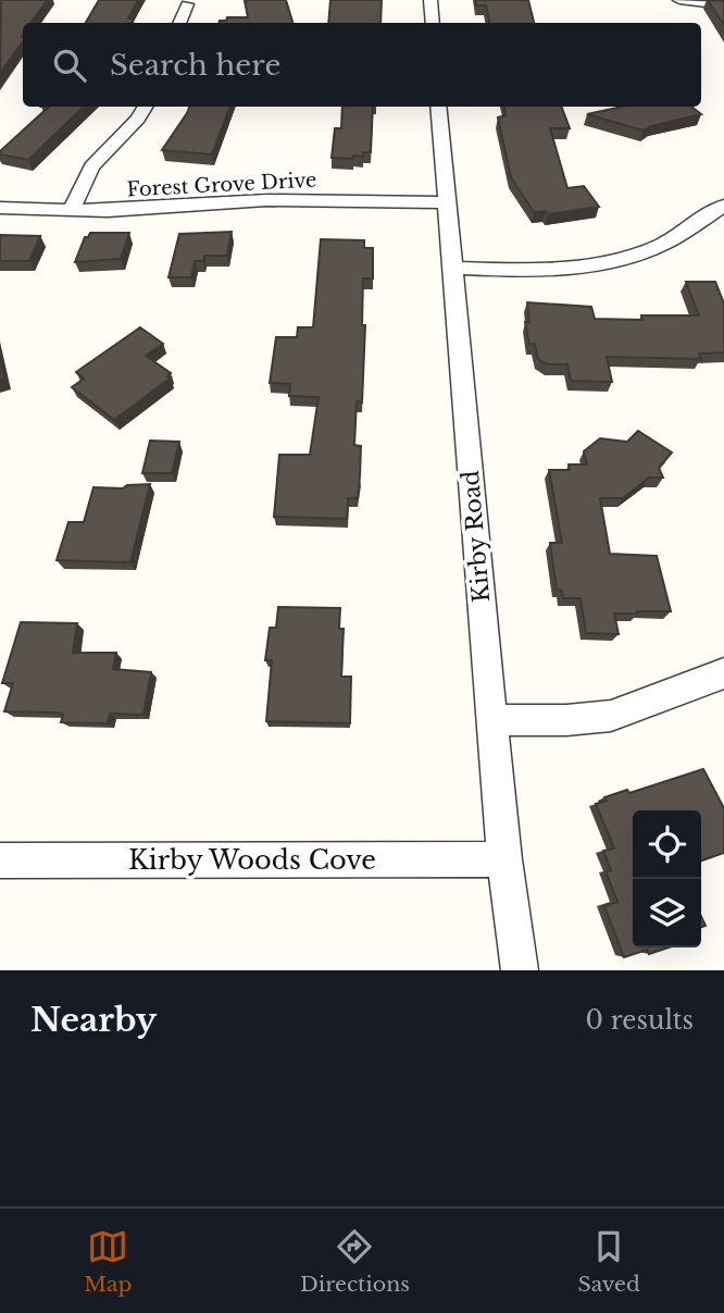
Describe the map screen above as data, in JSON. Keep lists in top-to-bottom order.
{
  "streets": {
    "street": ["Forest Grove Drive", "Kirby Road", "Kirby Woods Cove"]
  },
  "crossings": [
    ["Forest Grove Drive", "Kirby Road"],
    ["Kirby Road", "Kirby Woods Cove"]
  ],
  "page": {
    "search": "Search here",
    "heading": ["Nearby", "0 results"],
    "nav": ["Map", "Directions", "Saved"]
  }
}
